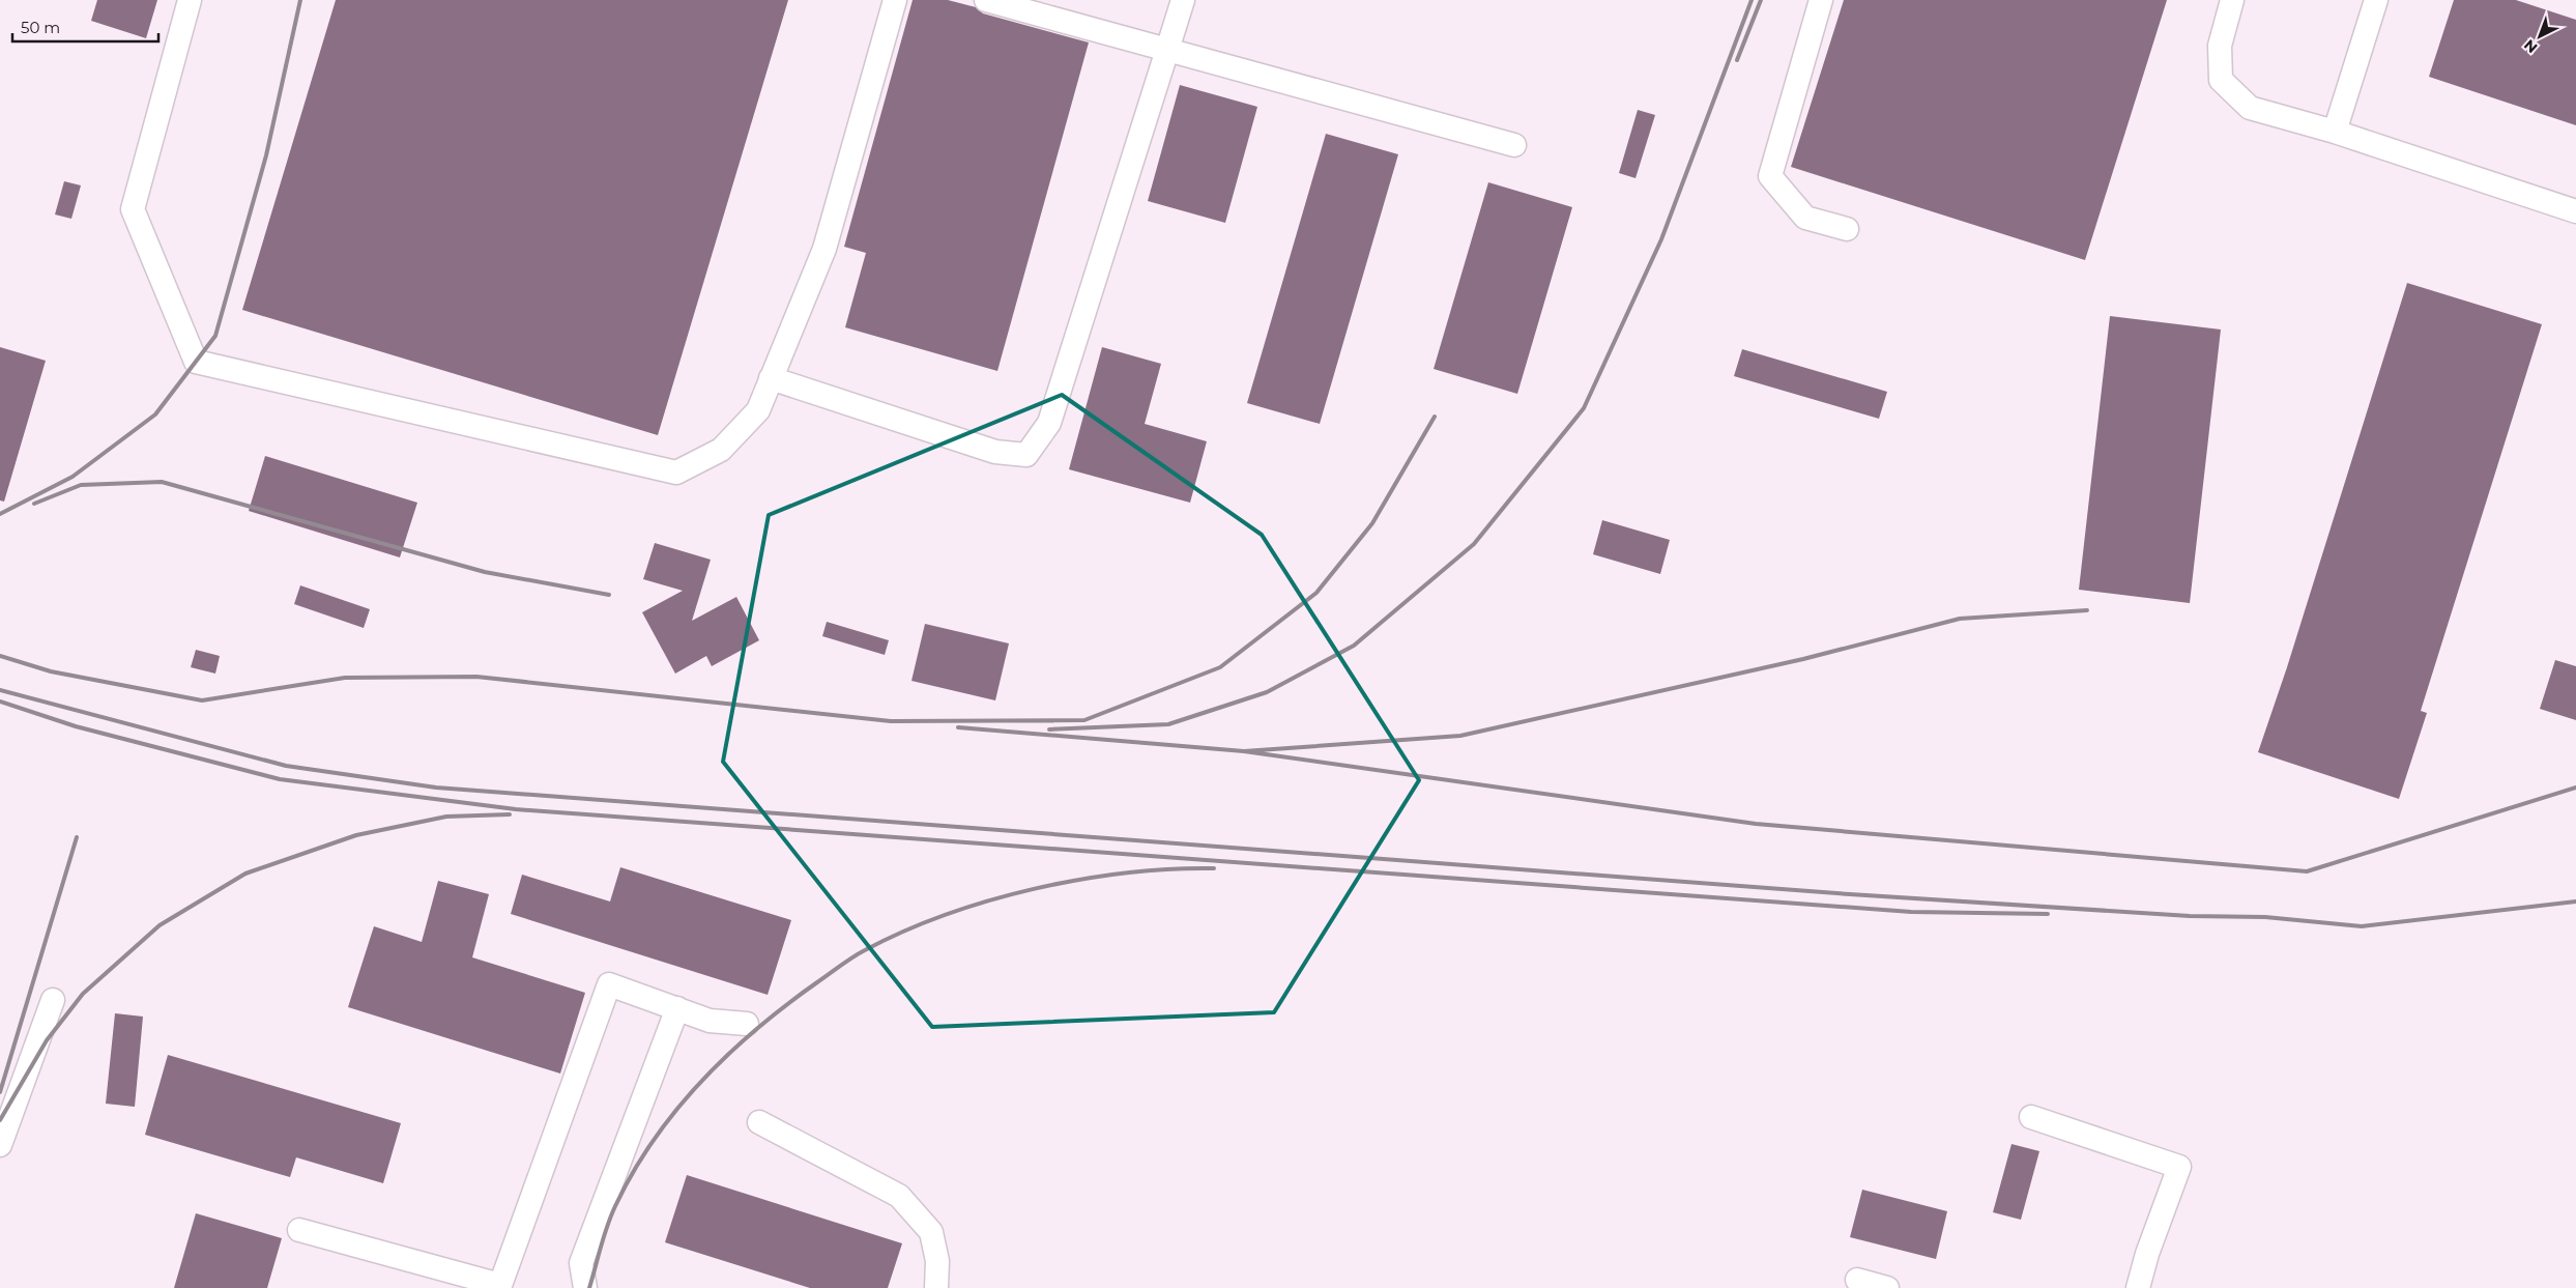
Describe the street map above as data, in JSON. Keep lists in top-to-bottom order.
{
  "scale_bar": "50 m",
  "north": "bottom left"
}
